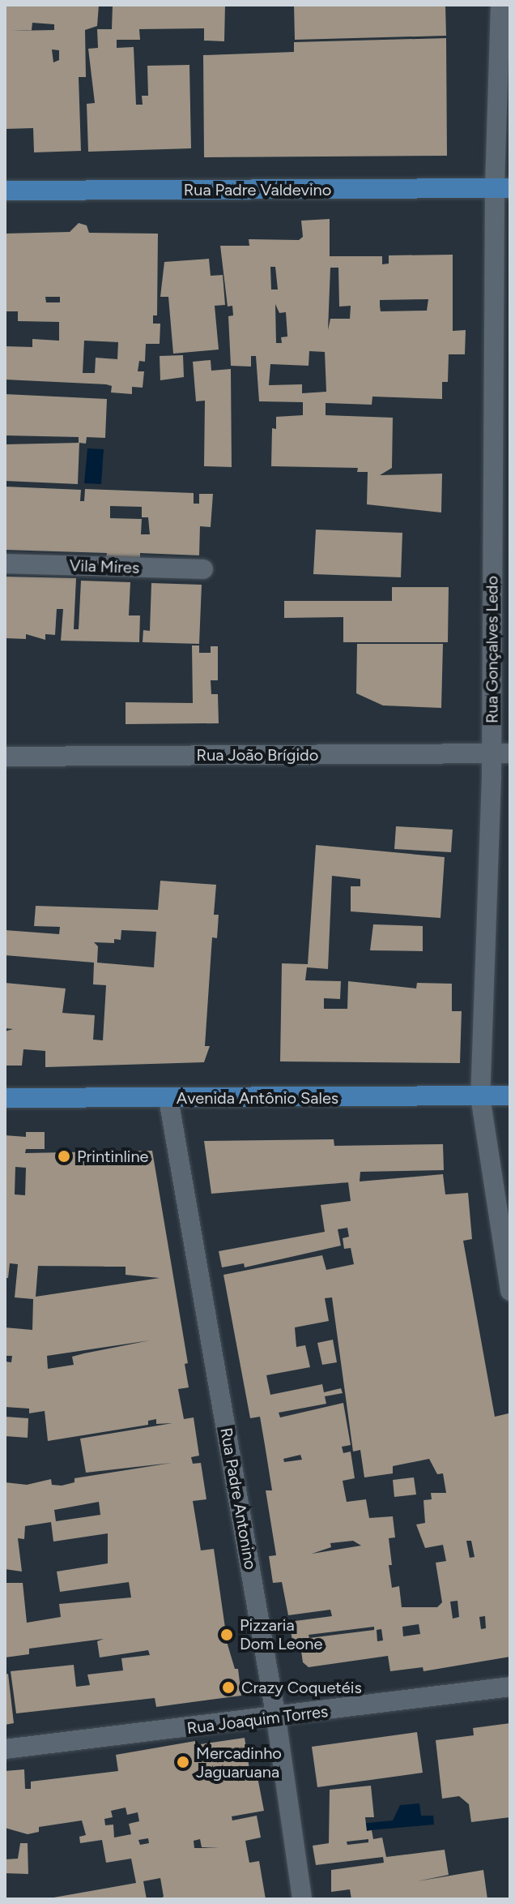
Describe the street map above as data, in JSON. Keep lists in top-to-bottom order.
{
  "streets": {
    "main road": ["Rua Padre Valdevino", "Avenida Antônio Sales"],
    "street": [
      "Vila Mires",
      "Rua Gonçalves Ledo",
      "Rua João Brígido",
      "Rua Padre Antonino",
      "Rua Joaquim Torres"
    ]
  },
  "crossings": [
    ["Rua Padre Valdevino", "Rua Gonçalves Ledo"],
    ["Rua Gonçalves Ledo", "Rua João Brígido"],
    ["Rua Gonçalves Ledo", "Avenida Antônio Sales"],
    ["Avenida Antônio Sales", "Rua Padre Antonino"],
    ["Rua Padre Antonino", "Rua Joaquim Torres"]
  ],
  "places": [
    "Printinline",
    "Pizzaria Dom Leone",
    "Crazy Coquetéis",
    "Mercadinho Jaguaruana"
  ]
}
